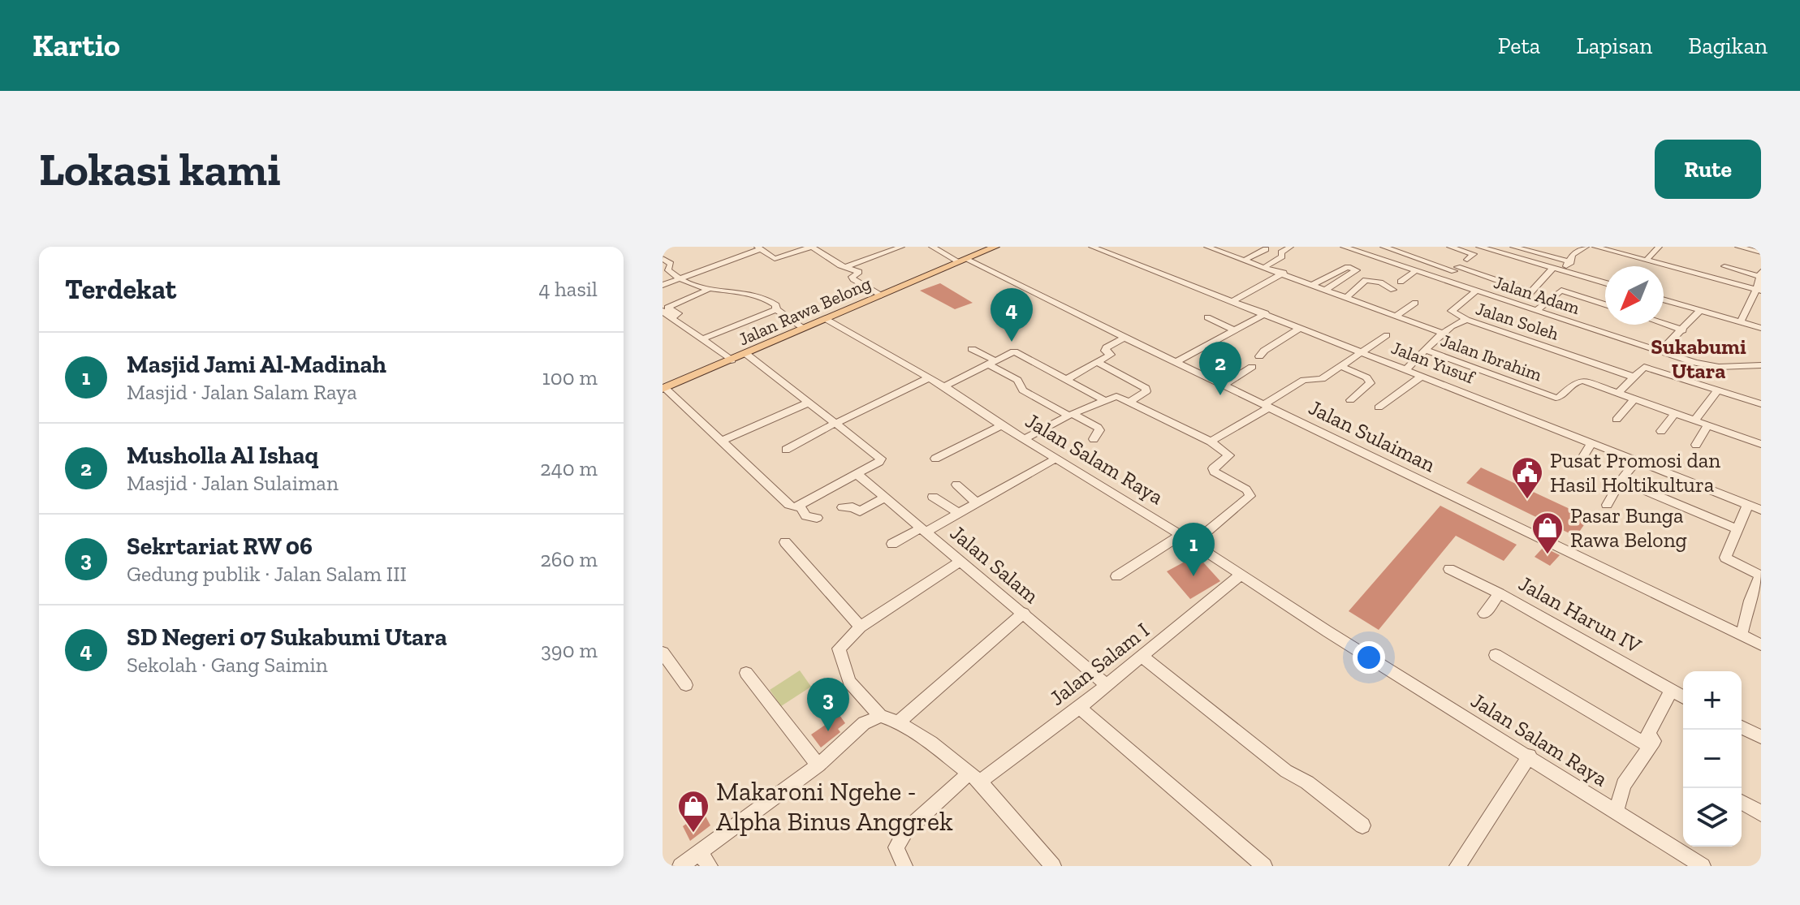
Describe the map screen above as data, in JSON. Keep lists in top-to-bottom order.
{
  "streets": {
    "main road": ["Jalan Rawa Belong"],
    "street": [
      "Jalan Adam",
      "Jalan Soleh",
      "Jalan Ibrahim",
      "Jalan Yusuf",
      "Jalan Sulaiman",
      "Jalan Salam Raya",
      "Jalan Salam",
      "Jalan Harun IV",
      "Jalan Salam I"
    ]
  },
  "crossings": [
    ["Jalan Rawa Belong", "Jalan Sulaiman"],
    ["Jalan Rawa Belong", "Jalan Salam Raya"],
    ["Jalan Soleh", "Jalan Ibrahim"],
    ["Jalan Soleh", "Jalan Yusuf"],
    ["Jalan Salam Raya", "Jalan Salam I"],
    ["Jalan Salam", "Jalan Salam I"]
  ],
  "districts": ["Sukabumi Utara"],
  "places": {
    "public building": ["Pusat Promosi dan Hasil Holtikultura"],
    "shop": ["Pasar Bunga Rawa Belong", "Makaroni Ngehe - Alpha Binus Anggrek"]
  },
  "north": "bottom left",
  "page": {
    "header": "Kartio",
    "nav": ["Peta", "Lapisan", "Bagikan"],
    "buttons": "Rute",
    "title": "Lokasi kami",
    "heading": ["Terdekat", "4 hasil"],
    "pins": [
      "4",
      "2",
      "1",
      "3"
    ],
    "list": [
      {
        "mark": "1",
        "name": "Masjid Jami Al-Madinah",
        "note": "Masjid · Jalan Salam Raya",
        "value": "100 m"
      },
      {
        "mark": "2",
        "name": "Musholla Al Ishaq",
        "note": "Masjid · Jalan Sulaiman",
        "value": "240 m"
      },
      {
        "mark": "3",
        "name": "Sekrtariat RW 06",
        "note": "Gedung publik · Jalan Salam III",
        "value": "260 m"
      },
      {
        "mark": "4",
        "name": "SD Negeri 07 Sukabumi Utara",
        "note": "Sekolah · Gang Saimin",
        "value": "390 m"
      }
    ],
    "map_buttons": ["+", "−"]
  }
}
